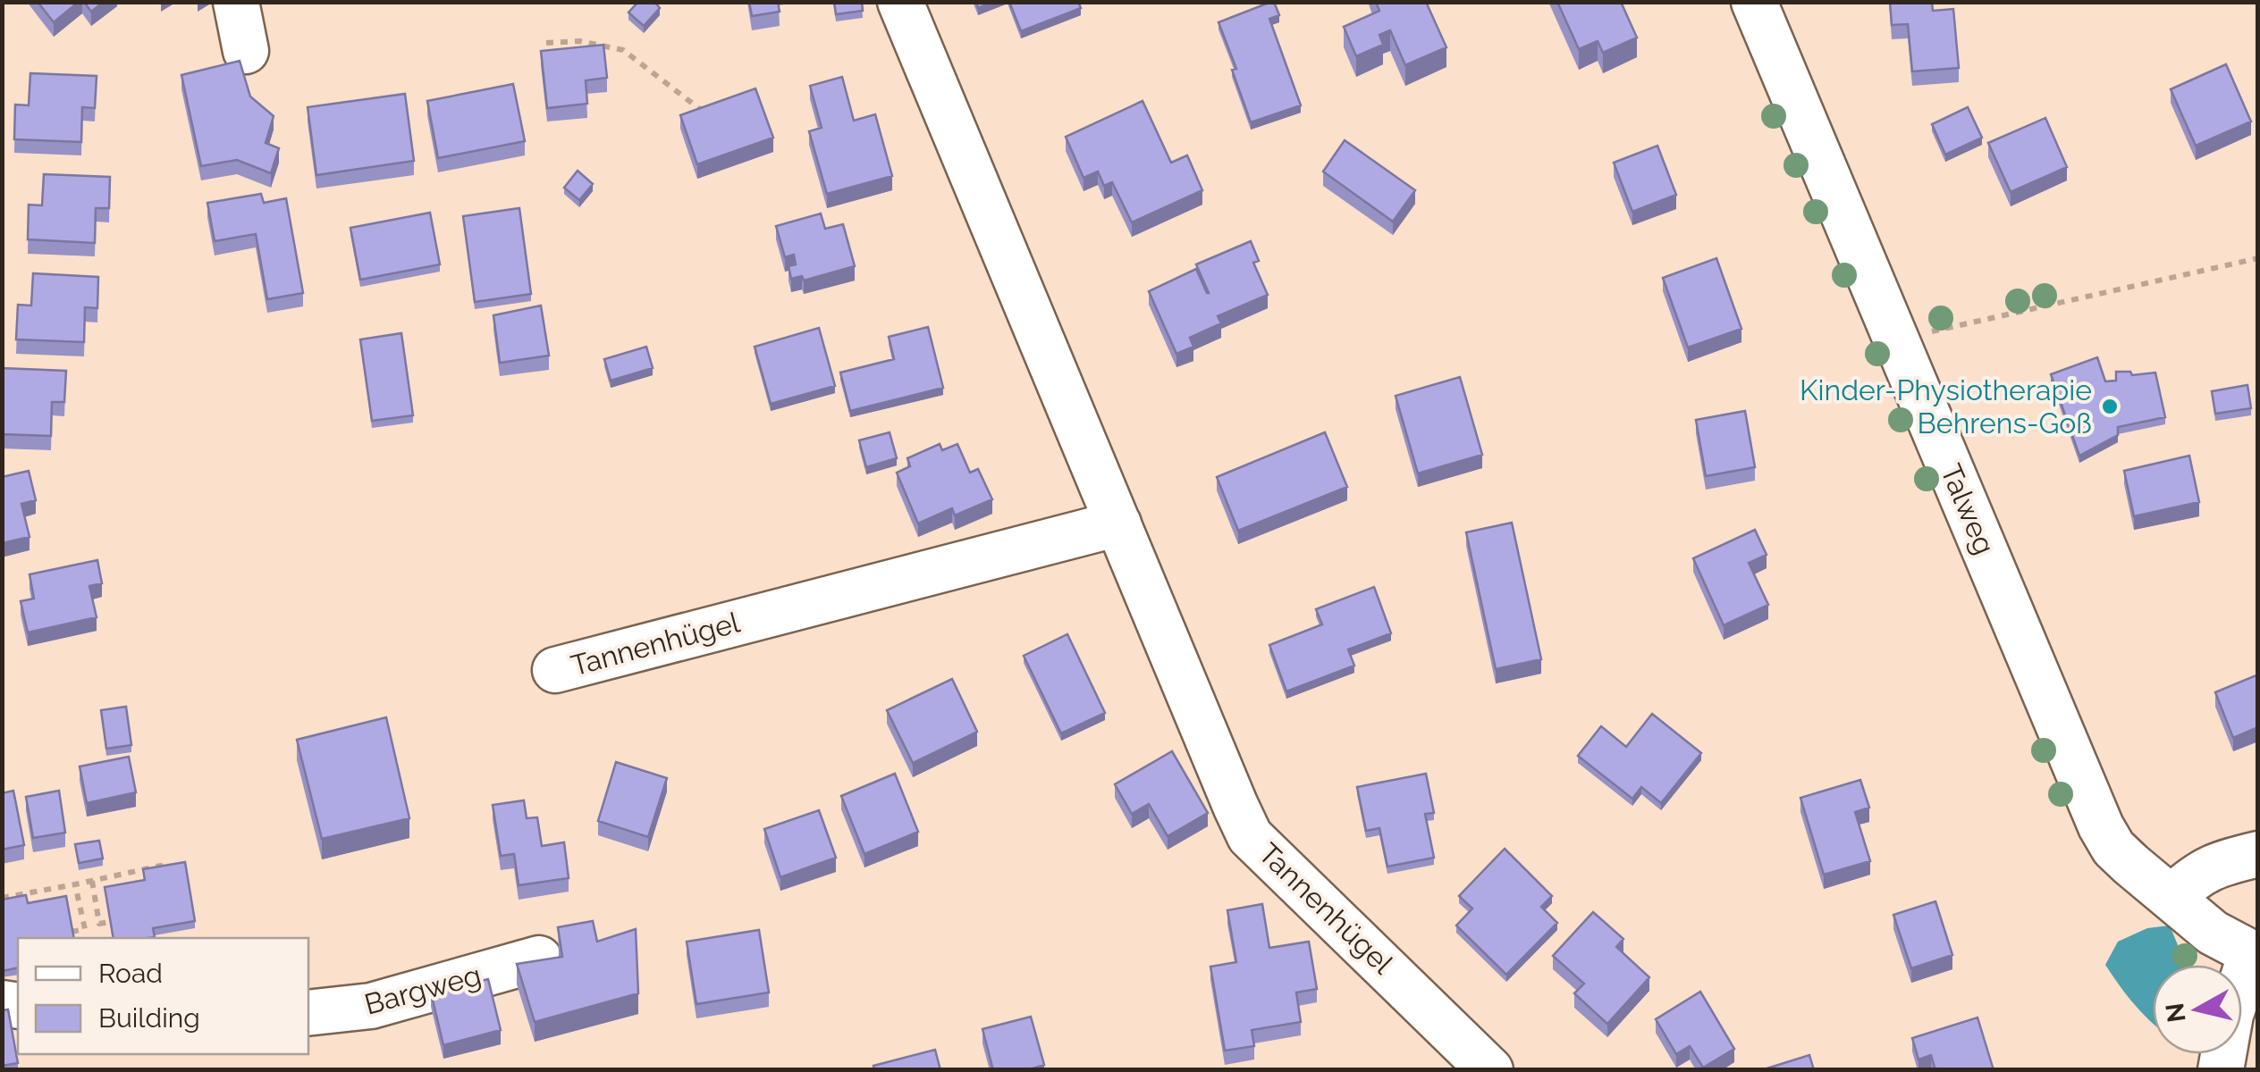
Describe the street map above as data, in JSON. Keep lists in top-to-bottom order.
{
  "streets": {
    "street": ["Talweg", "Tannenhügel", "Bargweg"]
  },
  "places": ["Kinder-Physiotherapie Behrens-Goß"],
  "legend": ["Road", "Building"],
  "north": "left"
}
